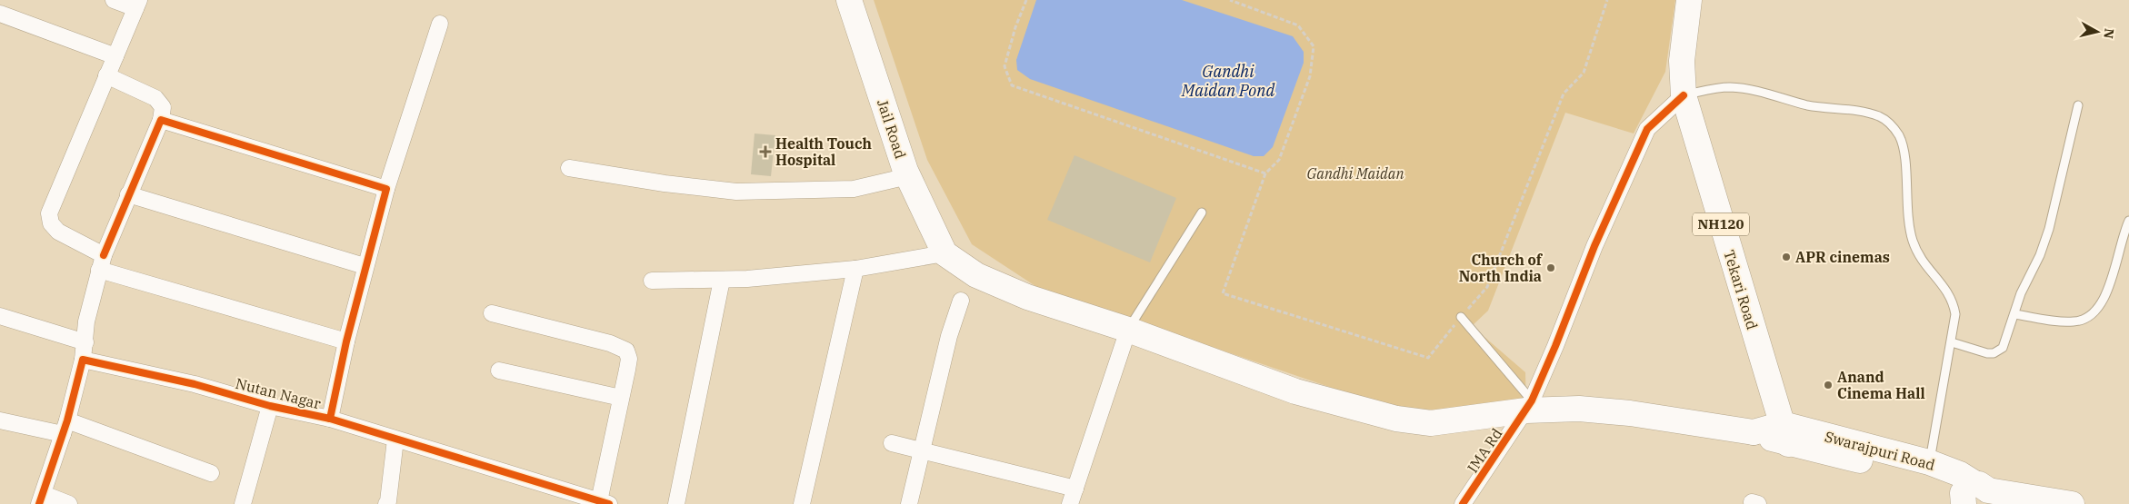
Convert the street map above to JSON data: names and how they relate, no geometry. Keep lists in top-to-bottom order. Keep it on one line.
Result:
{"streets":{"main road":["Jail Road","NH120","Tekari Road","Swarajpuri Road"],"street":["Nutan Nagar","IMA Rd"]},"crossings":[["Tekari Road","IMA Rd"],["Tekari Road","Swarajpuri Road"]],"water":["Gandhi Maidan Pond"],"parks":["Gandhi Maidan"],"places":{"health":["Health Touch Hospital"],"other":["APR cinemas","Church of North India","Anand Cinema Hall"]},"north":"right"}
